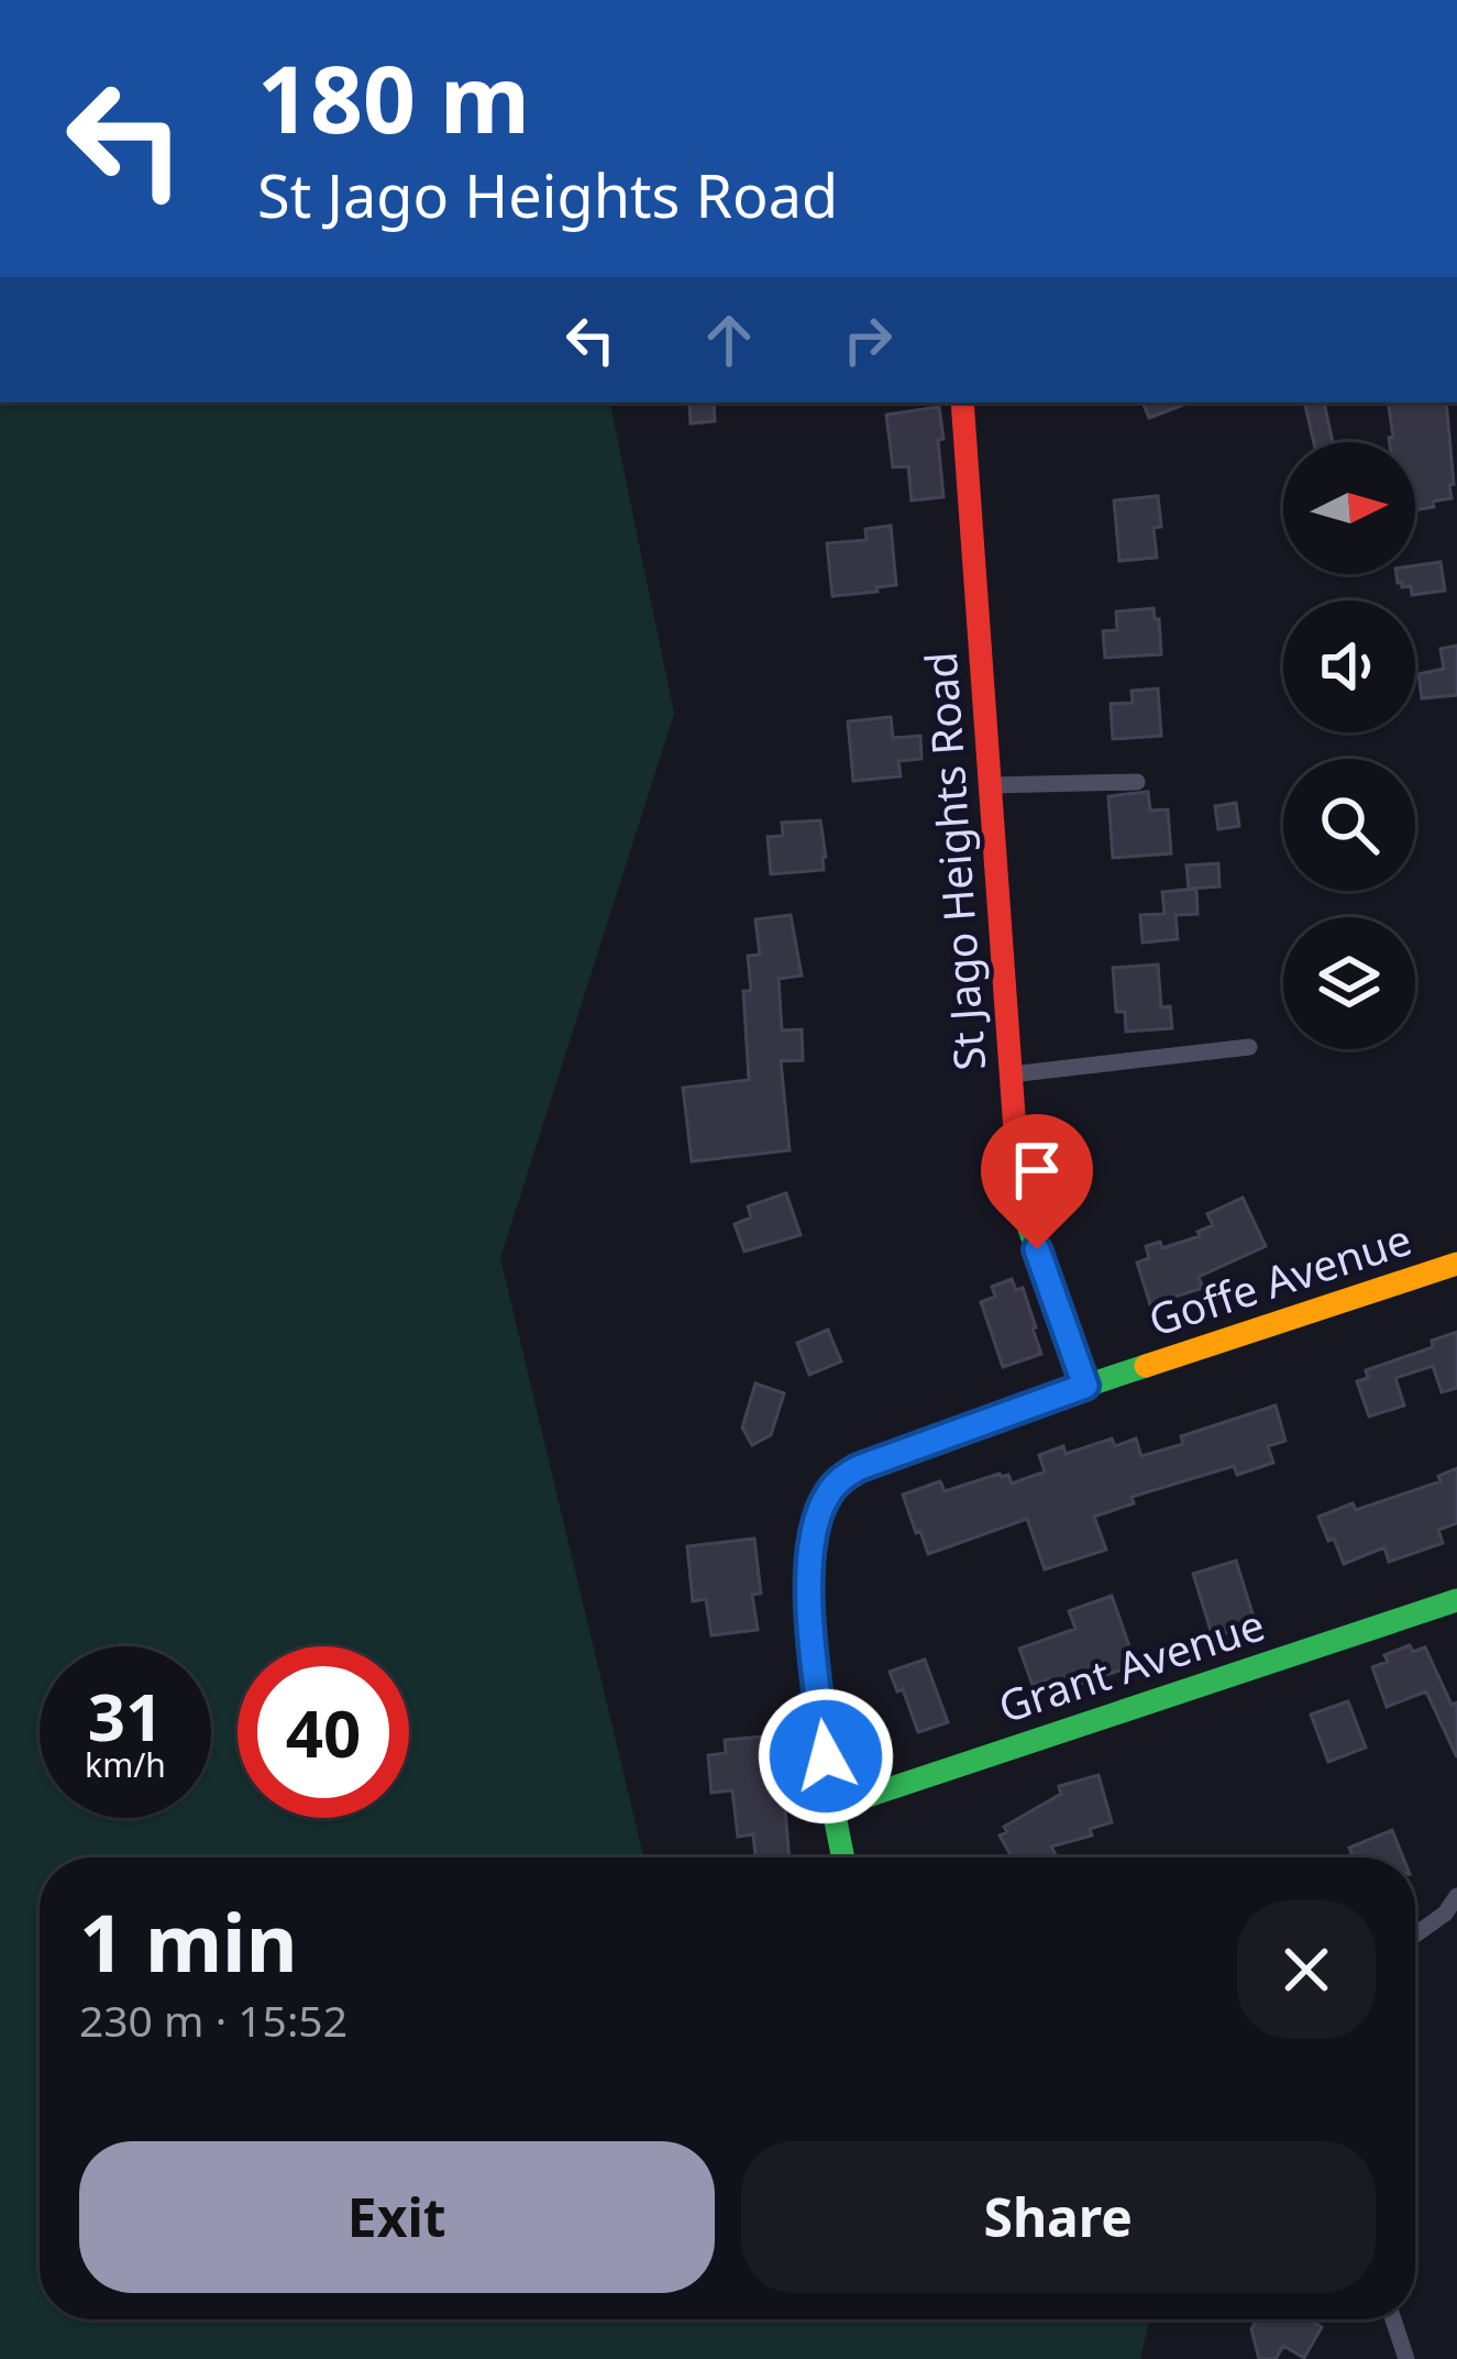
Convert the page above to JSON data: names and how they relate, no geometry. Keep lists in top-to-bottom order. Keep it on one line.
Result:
{"streets":{"street":["St Jago Heights Road","Goffe Avenue","Grant Avenue"]},"crossings":[["St Jago Heights Road","Goffe Avenue"],["Goffe Avenue","Grant Avenue"]],"north":"right","page":{"turn":["180 m","St Jago Heights Road"],"speed":"31 km/h","limit":"40","heading":["1 min","230 m · 15:52"],"buttons":["Exit","Share"]}}
